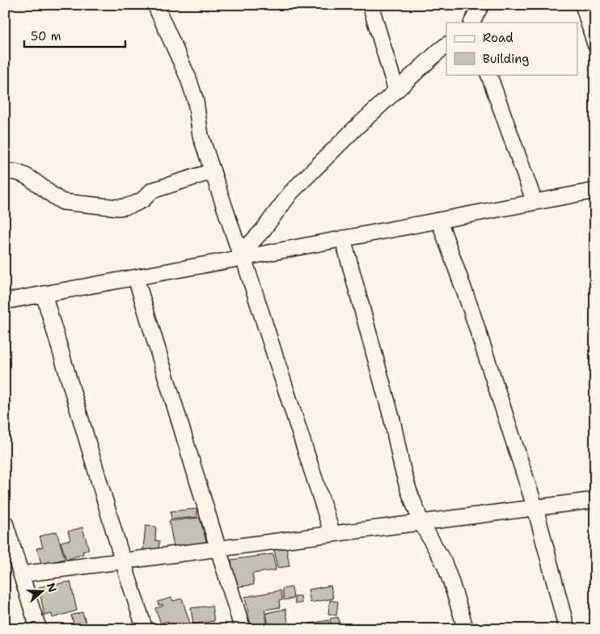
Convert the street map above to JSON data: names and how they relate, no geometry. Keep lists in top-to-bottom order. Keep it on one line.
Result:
{"legend":["Road","Building"],"scale_bar":"50 m","north":"right"}
